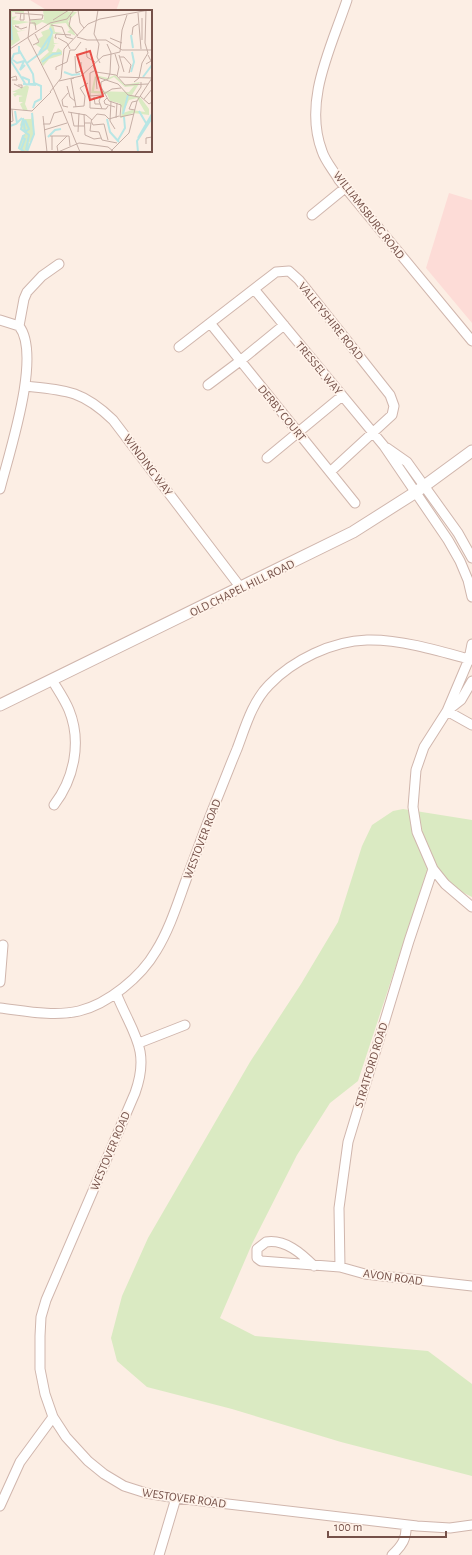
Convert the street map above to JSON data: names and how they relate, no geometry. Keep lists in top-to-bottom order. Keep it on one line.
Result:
{"streets":{"street":["WILLIAMSBURG ROAD","VALLEYSHIRE ROAD","TRESSEL WAY","DERBY COURT","WINDING WAY","OLD CHAPEL HILL ROAD","WESTOVER ROAD","STRATFORD ROAD","AVON ROAD"]},"crossings":[["VALLEYSHIRE ROAD","TRESSEL WAY"],["VALLEYSHIRE ROAD","DERBY COURT"],["TRESSEL WAY","OLD CHAPEL HILL ROAD"],["WINDING WAY","OLD CHAPEL HILL ROAD"],["STRATFORD ROAD","AVON ROAD"]],"scale_bar":"100 m"}
